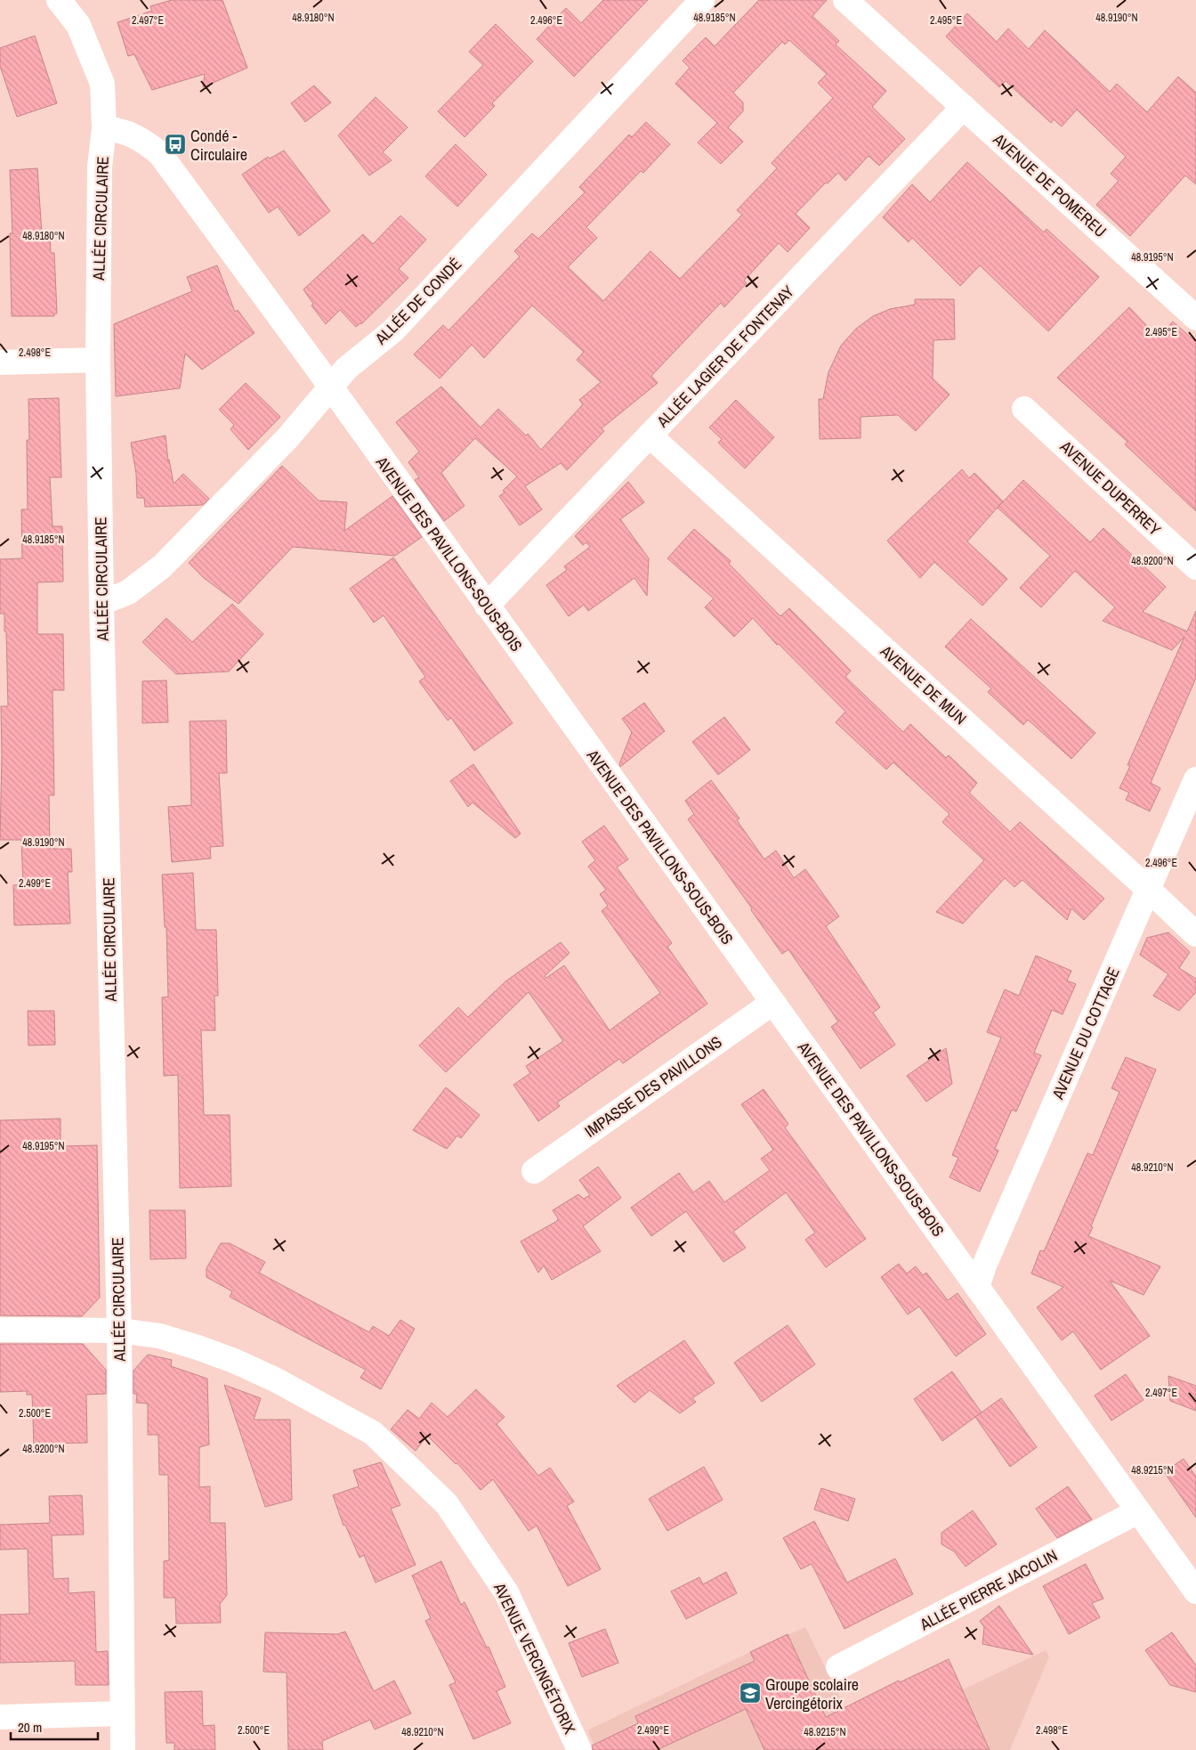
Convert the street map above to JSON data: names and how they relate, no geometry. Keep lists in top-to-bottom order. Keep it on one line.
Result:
{"streets":{"street":["AVENUE DE POMEREU","ALLÉE CIRCULAIRE","ALLÉE DE CONDÉ","ALLÉE LAGIER DE FONTENAY","AVENUE DUPERREY","AVENUE DES PAVILLONS-SOUS-BOIS","AVENUE DE MUN","AVENUE DU COTTAGE","IMPASSE DES PAVILLONS","ALLÉE PIERRE JACOLIN","AVENUE VERCINGÉTORIX"]},"crossings":[["AVENUE DE POMEREU","ALLÉE LAGIER DE FONTENAY"],["ALLÉE CIRCULAIRE","ALLÉE DE CONDÉ"],["ALLÉE CIRCULAIRE","AVENUE DES PAVILLONS-SOUS-BOIS"],["ALLÉE CIRCULAIRE","AVENUE VERCINGÉTORIX"],["ALLÉE DE CONDÉ","AVENUE DES PAVILLONS-SOUS-BOIS"],["ALLÉE LAGIER DE FONTENAY","AVENUE DES PAVILLONS-SOUS-BOIS"],["ALLÉE LAGIER DE FONTENAY","AVENUE DE MUN"],["AVENUE DES PAVILLONS-SOUS-BOIS","AVENUE DU COTTAGE"],["AVENUE DES PAVILLONS-SOUS-BOIS","IMPASSE DES PAVILLONS"],["AVENUE DES PAVILLONS-SOUS-BOIS","ALLÉE PIERRE JACOLIN"],["AVENUE DE MUN","AVENUE DU COTTAGE"]],"places":{"bus stop":["Condé - Circulaire"],"school or university":["Groupe scolaire Vercingétorix"]},"scale_bar":"20 m","coordinates":["48.9180°N","48.9185°N","48.9190°N","2.497°E","2.496°E","2.495°E","48.9195°N","2.498°E","48.9200°N","2.499°E","48.9210°N","2.500°E","48.9215°N"]}
